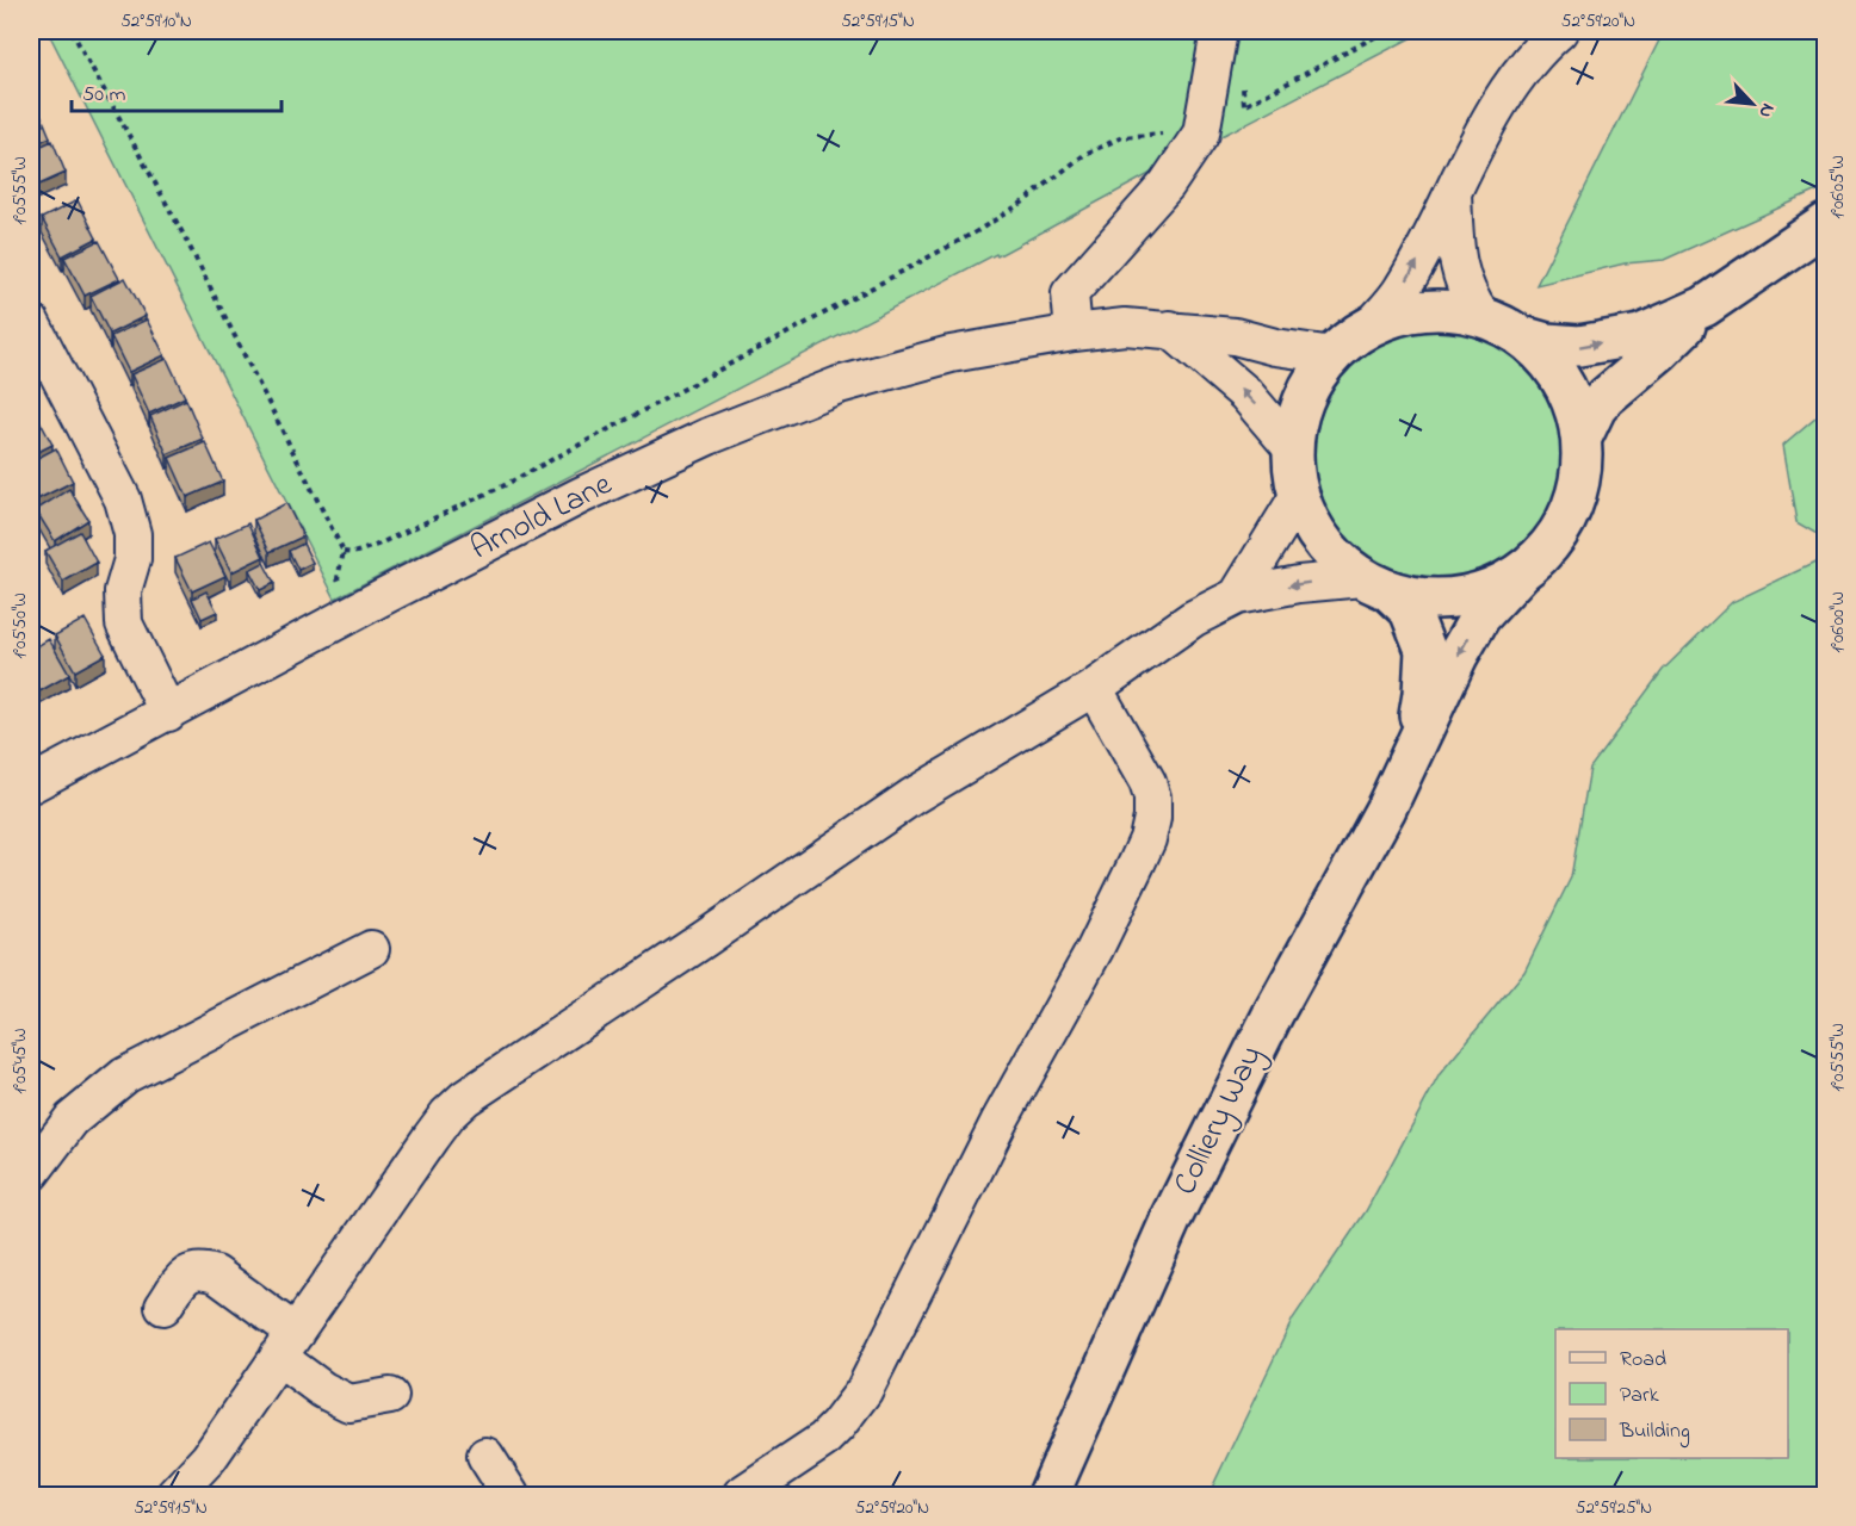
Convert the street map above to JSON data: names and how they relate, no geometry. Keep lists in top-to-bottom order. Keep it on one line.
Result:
{"streets":{"main road":["Colliery Way"],"street":["Arnold Lane"]},"crossings":[["Arnold Lane","Colliery Way"]],"legend":["Road","Park","Building"],"scale_bar":"50 m","north":"bottom right","coordinates":["52°59'10\"N","52°59'15\"N","52°59'20\"N","1°06'05\"W","1°05'55\"W","1°06'00\"W","1°05'50\"W","1°05'45\"W","52°59'25\"N"]}
